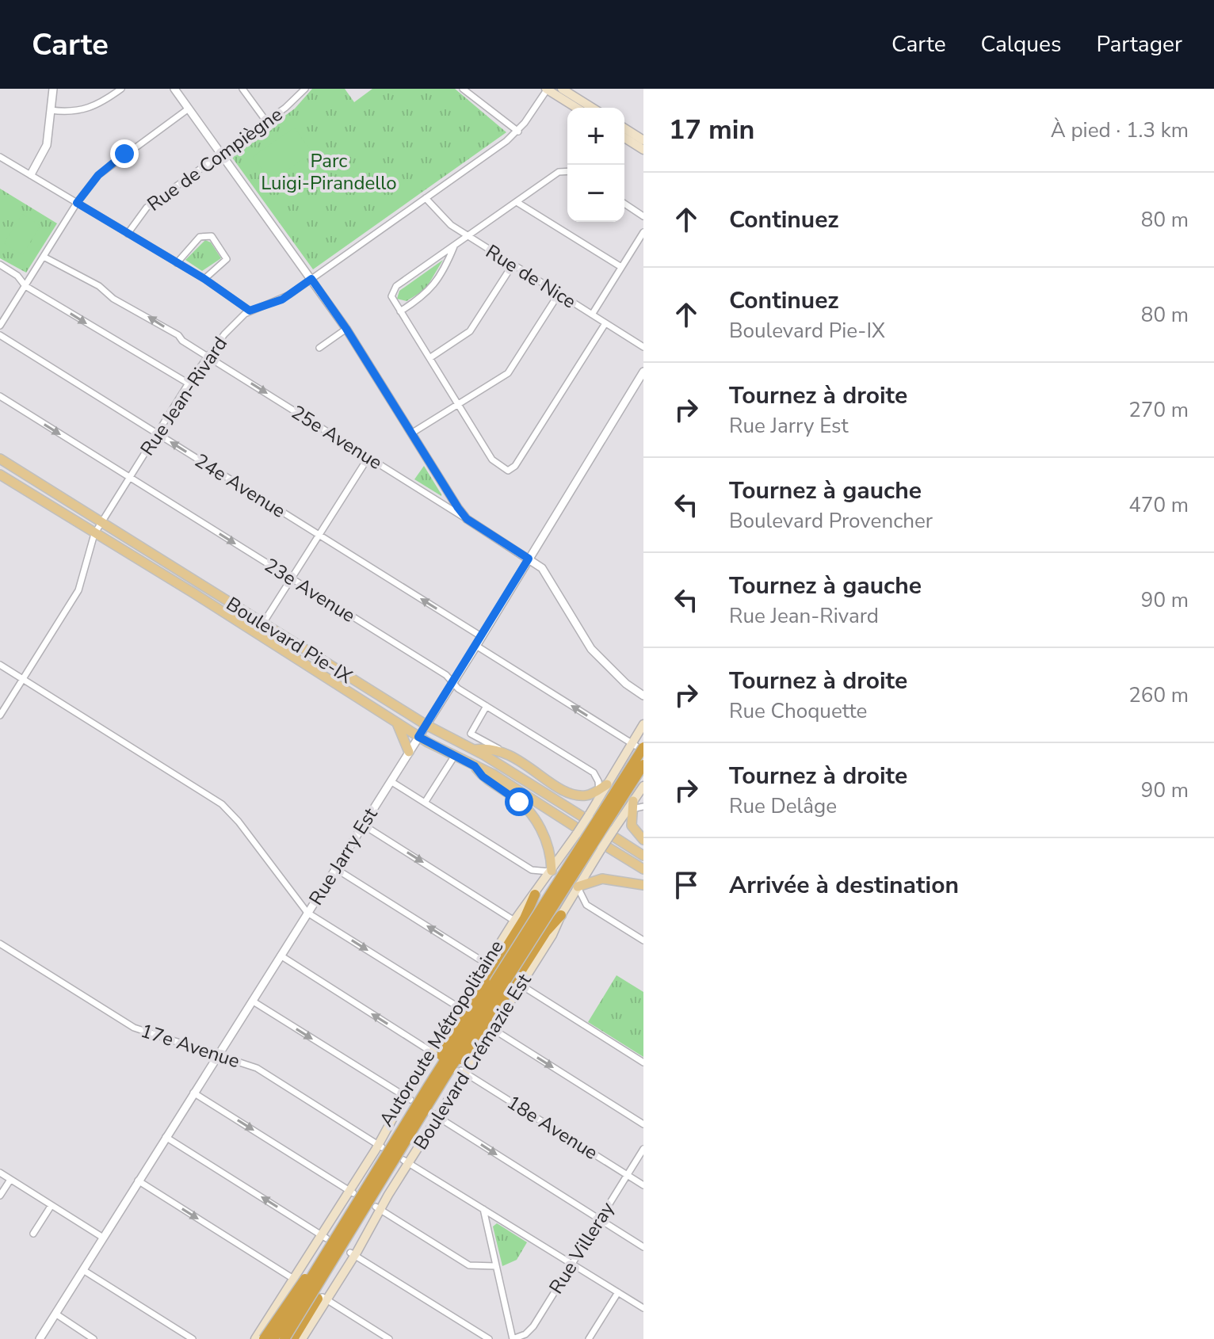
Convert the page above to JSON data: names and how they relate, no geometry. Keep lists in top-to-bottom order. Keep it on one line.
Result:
{"streets":{"highway":["Autoroute Métropolitaine"],"main road":["Boulevard Pie-IX","Boulevard Crémazie Est"],"street":["Rue de Compiègne","Rue de Nice","Rue Jean-Rivard","25e Avenue","24e Avenue","23e Avenue","Rue Jarry Est","17e Avenue","18e Avenue","Rue Villeray"]},"crossings":[["Rue de Nice","Rue Jean-Rivard"],["Rue Jean-Rivard","25e Avenue"],["Rue Jean-Rivard","24e Avenue"],["Rue Jean-Rivard","23e Avenue"],["Rue Jean-Rivard","Boulevard Pie-IX"],["24e Avenue","Rue Jarry Est"],["23e Avenue","Rue Jarry Est"],["23e Avenue","Boulevard Crémazie Est"],["Boulevard Pie-IX","Rue Jarry Est"],["Boulevard Pie-IX","Boulevard Crémazie Est"],["Rue Jarry Est","17e Avenue"],["Autoroute Métropolitaine","Boulevard Crémazie Est"],["17e Avenue","Boulevard Crémazie Est"],["Boulevard Crémazie Est","18e Avenue"],["18e Avenue","Rue Villeray"]],"one_way":["24e Avenue","23e Avenue"],"parks":["Parc Luigi-Pirandello"],"page":{"header":"Carte","nav":["Carte","Calques","Partager"],"heading":["17 min","À pied · 1.3 km"],"map_buttons":["+","−"],"list":[["Continuez","80 m"],["Continuez","Boulevard Pie-IX","80 m"],["Tournez à droite","Rue Jarry Est","270 m"],["Tournez à gauche","Boulevard Provencher","470 m"],["Tournez à gauche","Rue Jean-Rivard","90 m"],["Tournez à droite","Rue Choquette","260 m"],["Tournez à droite","Rue Delâge","90 m"],"Arrivée à destination"]}}
